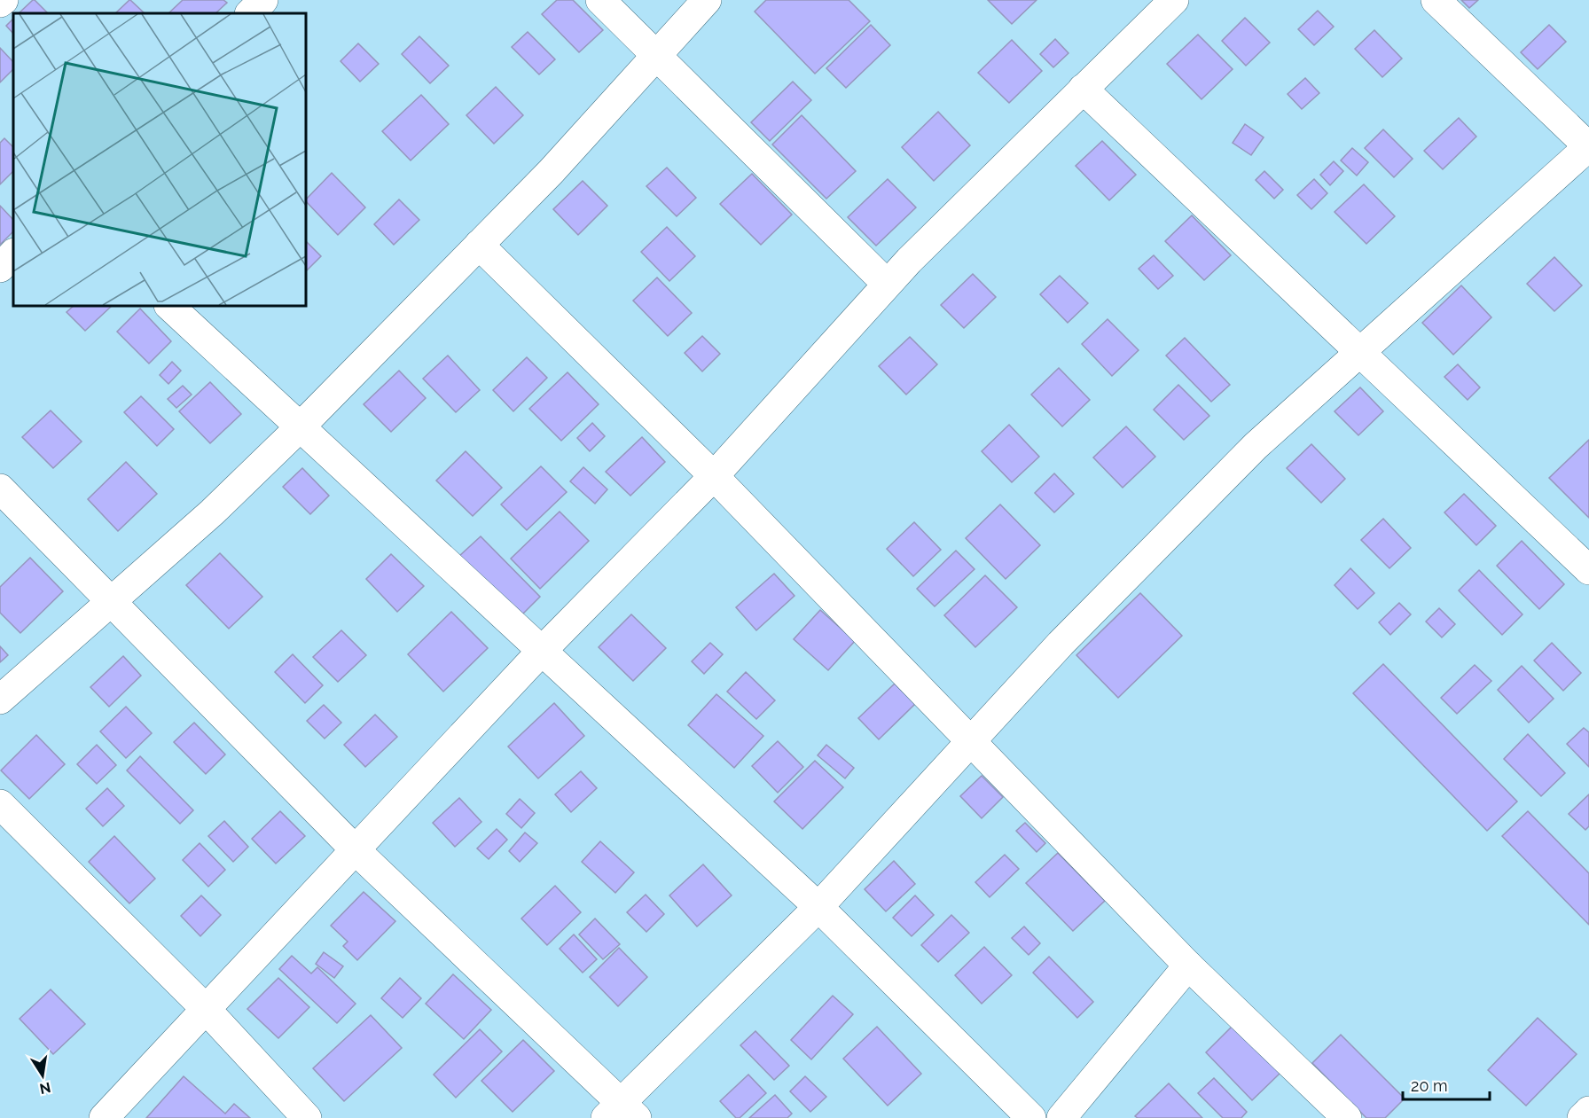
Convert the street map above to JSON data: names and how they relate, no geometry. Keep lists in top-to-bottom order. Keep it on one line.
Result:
{"scale_bar":"20 m","north":"bottom"}
